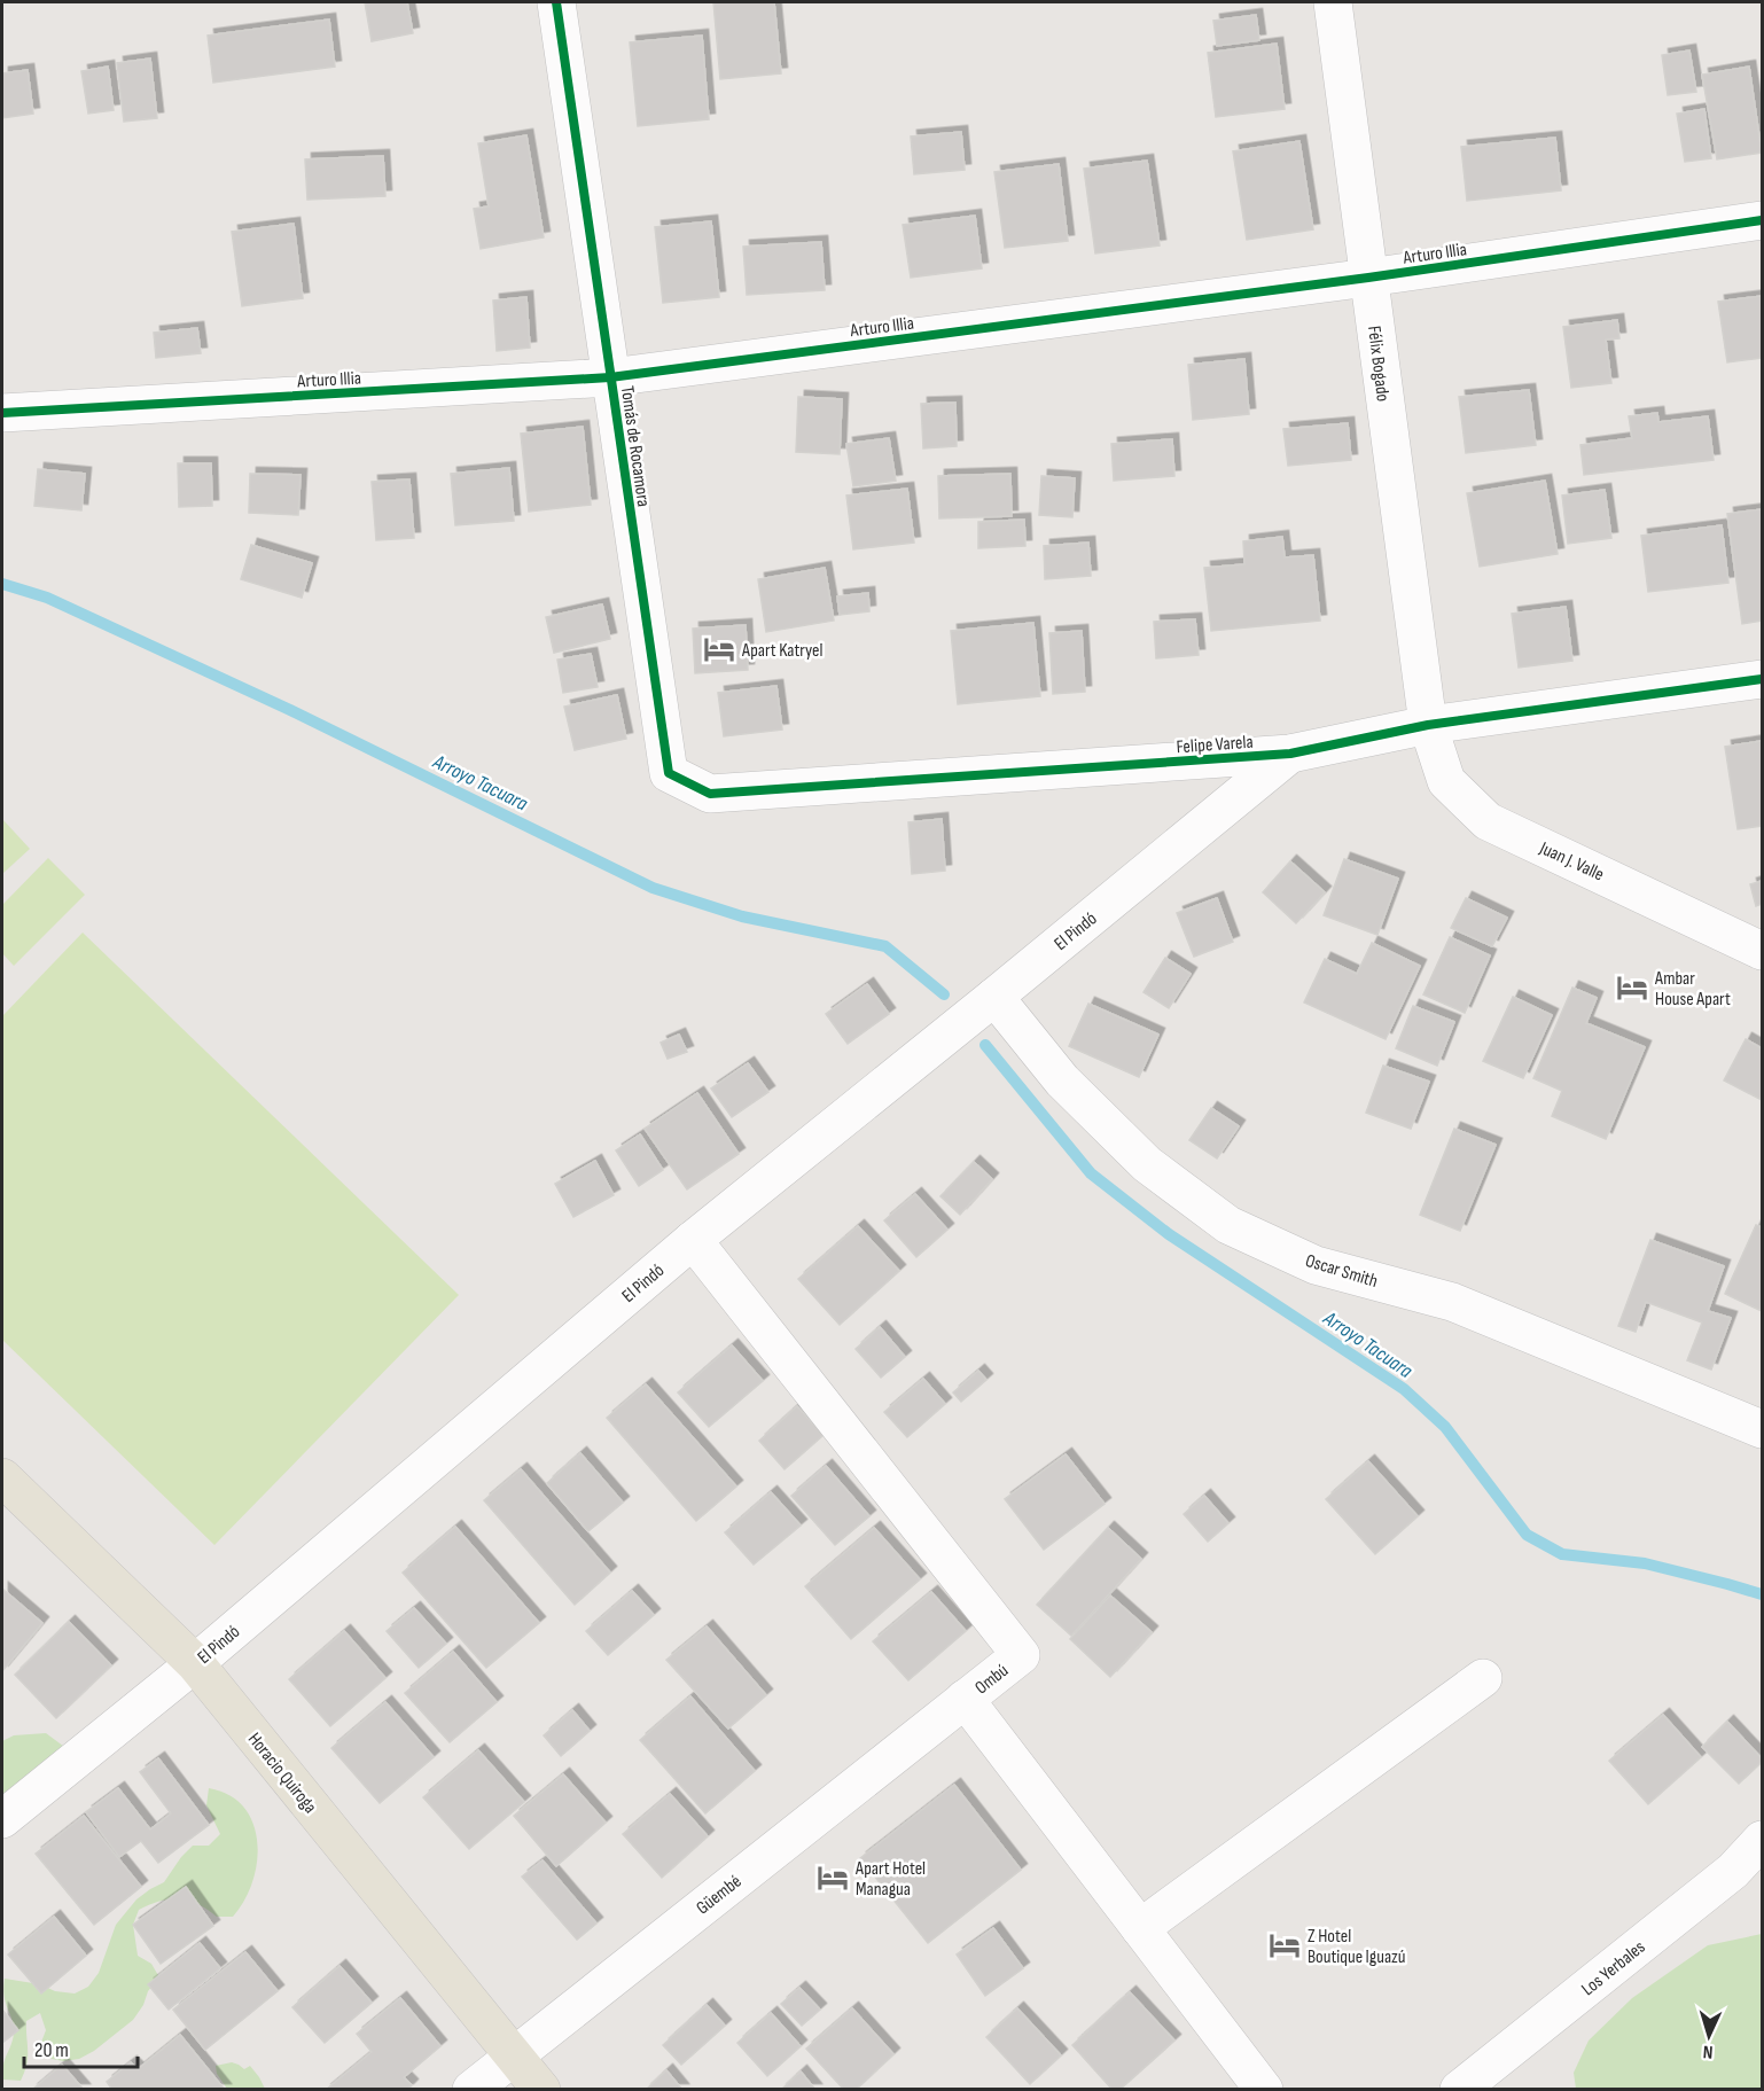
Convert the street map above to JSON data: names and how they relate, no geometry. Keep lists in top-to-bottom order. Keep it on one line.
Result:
{"streets":{"main road":["Horacio Quiroga"],"street":["Arturo Illia","Félix Bogado","Tomás de Rocamora","Felipe Varela","Juan J. Valle","El Pindó","Oscar Smith","Ombú","Güembé","Los Yerbales"]},"crossings":[["Arturo Illia","Félix Bogado"],["Arturo Illia","Tomás de Rocamora"],["Félix Bogado","Felipe Varela"],["Félix Bogado","Juan J. Valle"],["Tomás de Rocamora","Felipe Varela"],["Felipe Varela","Juan J. Valle"],["Felipe Varela","El Pindó"],["El Pindó","Oscar Smith"],["El Pindó","Ombú"],["El Pindó","Horacio Quiroga"],["Ombú","Güembé"],["Horacio Quiroga","Güembé"]],"water":["Arroyo Tacuara"],"places":{"hotel":["Apart Katryel","Ambar House Apart","Apart Hotel Managua","Z Hotel Boutique Iguazú"]},"scale_bar":"20 m","north":"bottom"}
